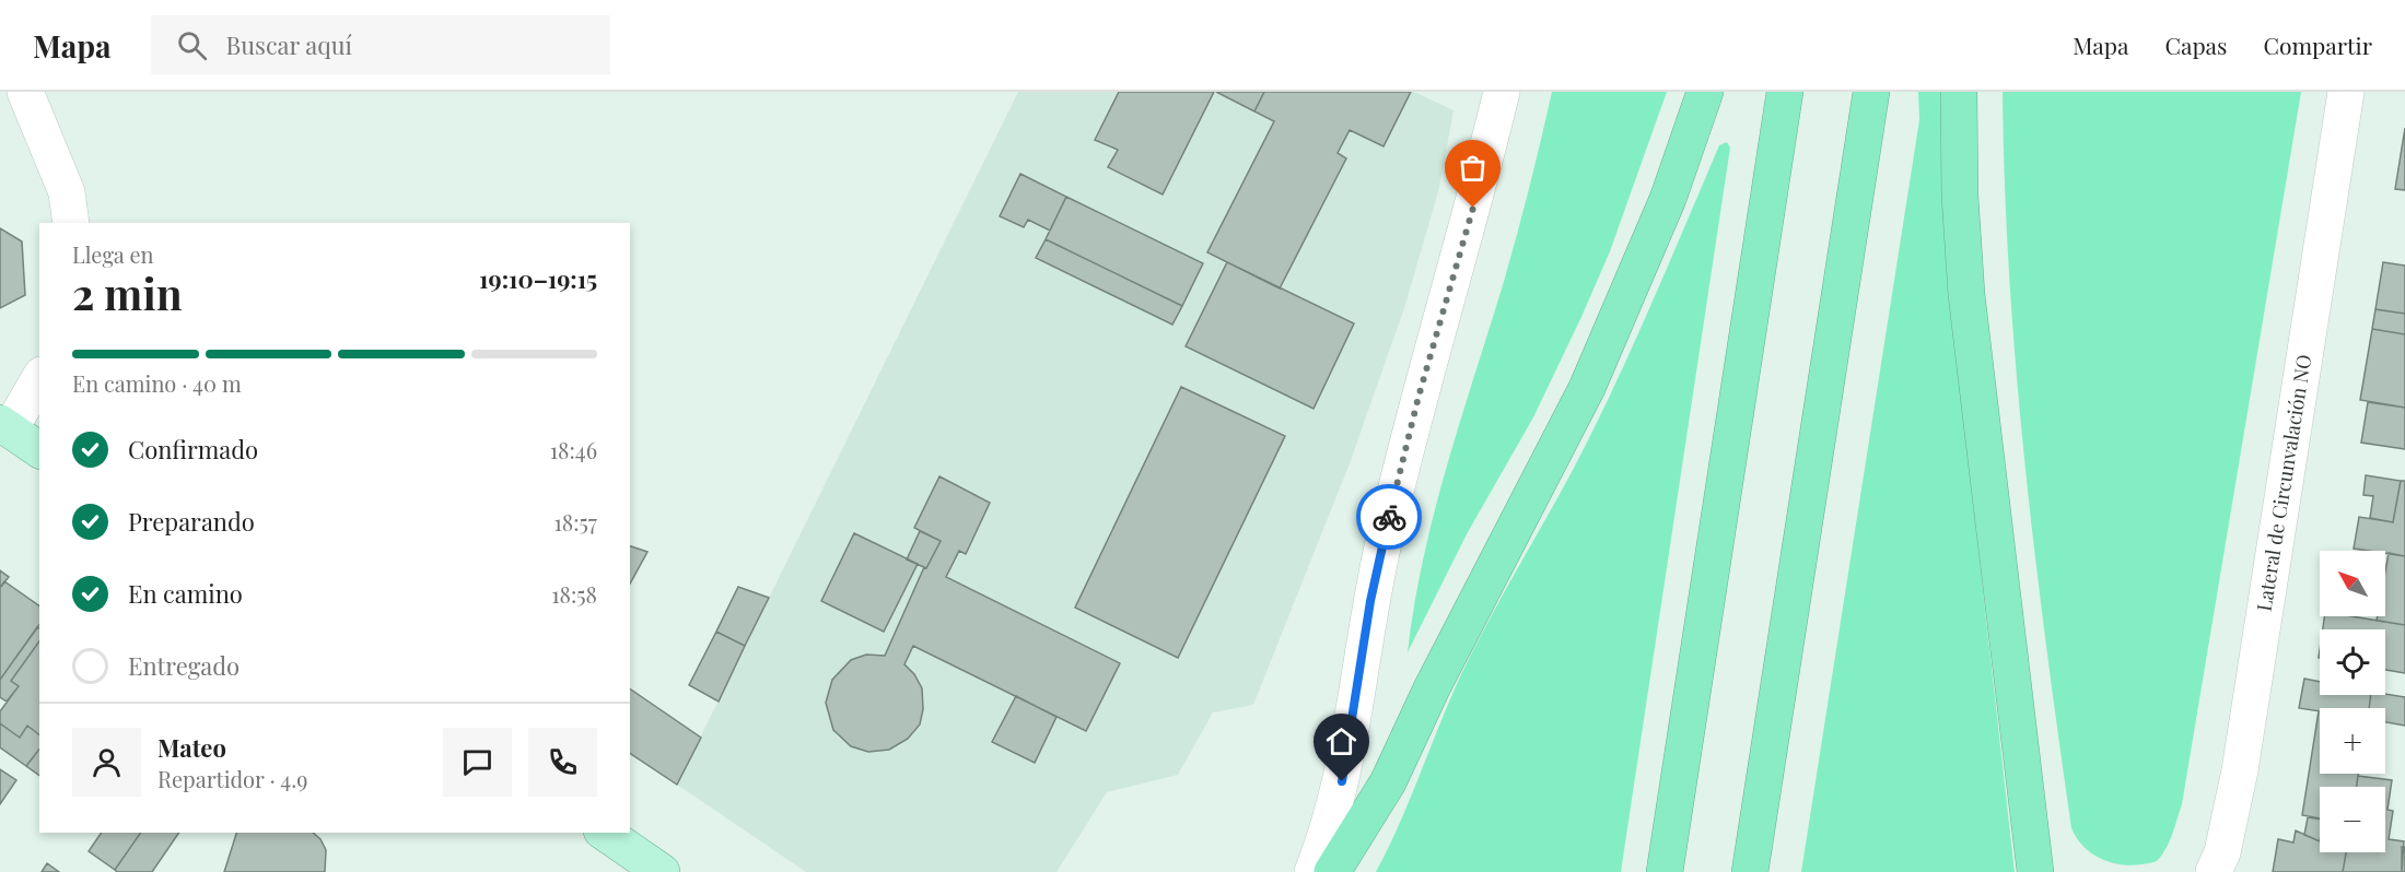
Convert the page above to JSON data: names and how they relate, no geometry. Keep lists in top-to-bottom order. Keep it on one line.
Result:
{"streets":{"street":["Lateral de Circunvalación NO"]},"north":"top left","page":{"header":"Mapa","search":"Buscar aquí","nav":["Mapa","Capas","Compartir"],"heading":["2 min","Llega en","19:10–19:15"],"panel":["Mateo","Repartidor · 4.9"],"bar":"En camino · 40 m","list":[["Confirmado","18:46"],["Preparando","18:57"],["En camino","18:58"],"Entregado"],"map_buttons":["+","−"]}}
